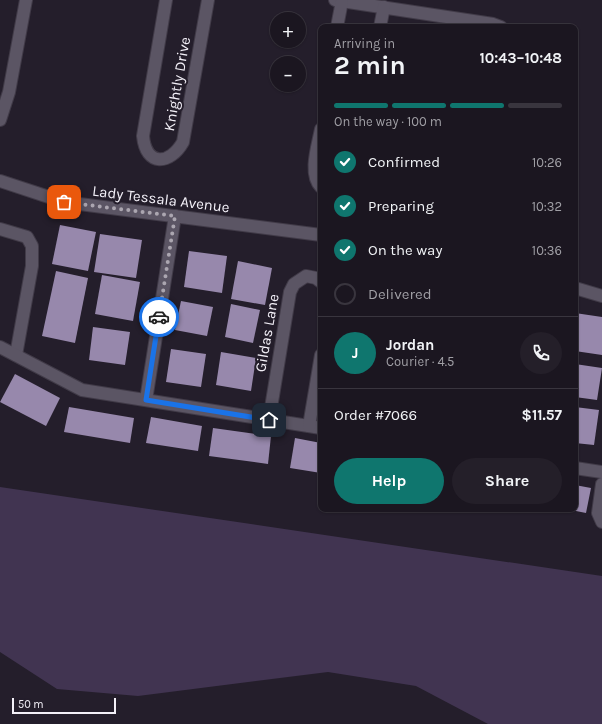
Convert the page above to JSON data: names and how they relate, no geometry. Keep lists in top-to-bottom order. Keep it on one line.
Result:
{"streets":{"street":["Knightly Drive","Lady Tessala Avenue","Gildas Lane"]},"scale_bar":"50 m","page":{"map_buttons":["+","−"],"heading":["2 min","Arriving in","10:43–10:48"],"panel":["Jordan","Courier · 4.5","Order #7066","$11.57"],"bar":"On the way · 100 m","list":[["Confirmed","10:26"],["Preparing","10:32"],["On the way","10:36"],"Delivered"],"round":"J","buttons":["Help","Share"],"scale":"50 m"}}
